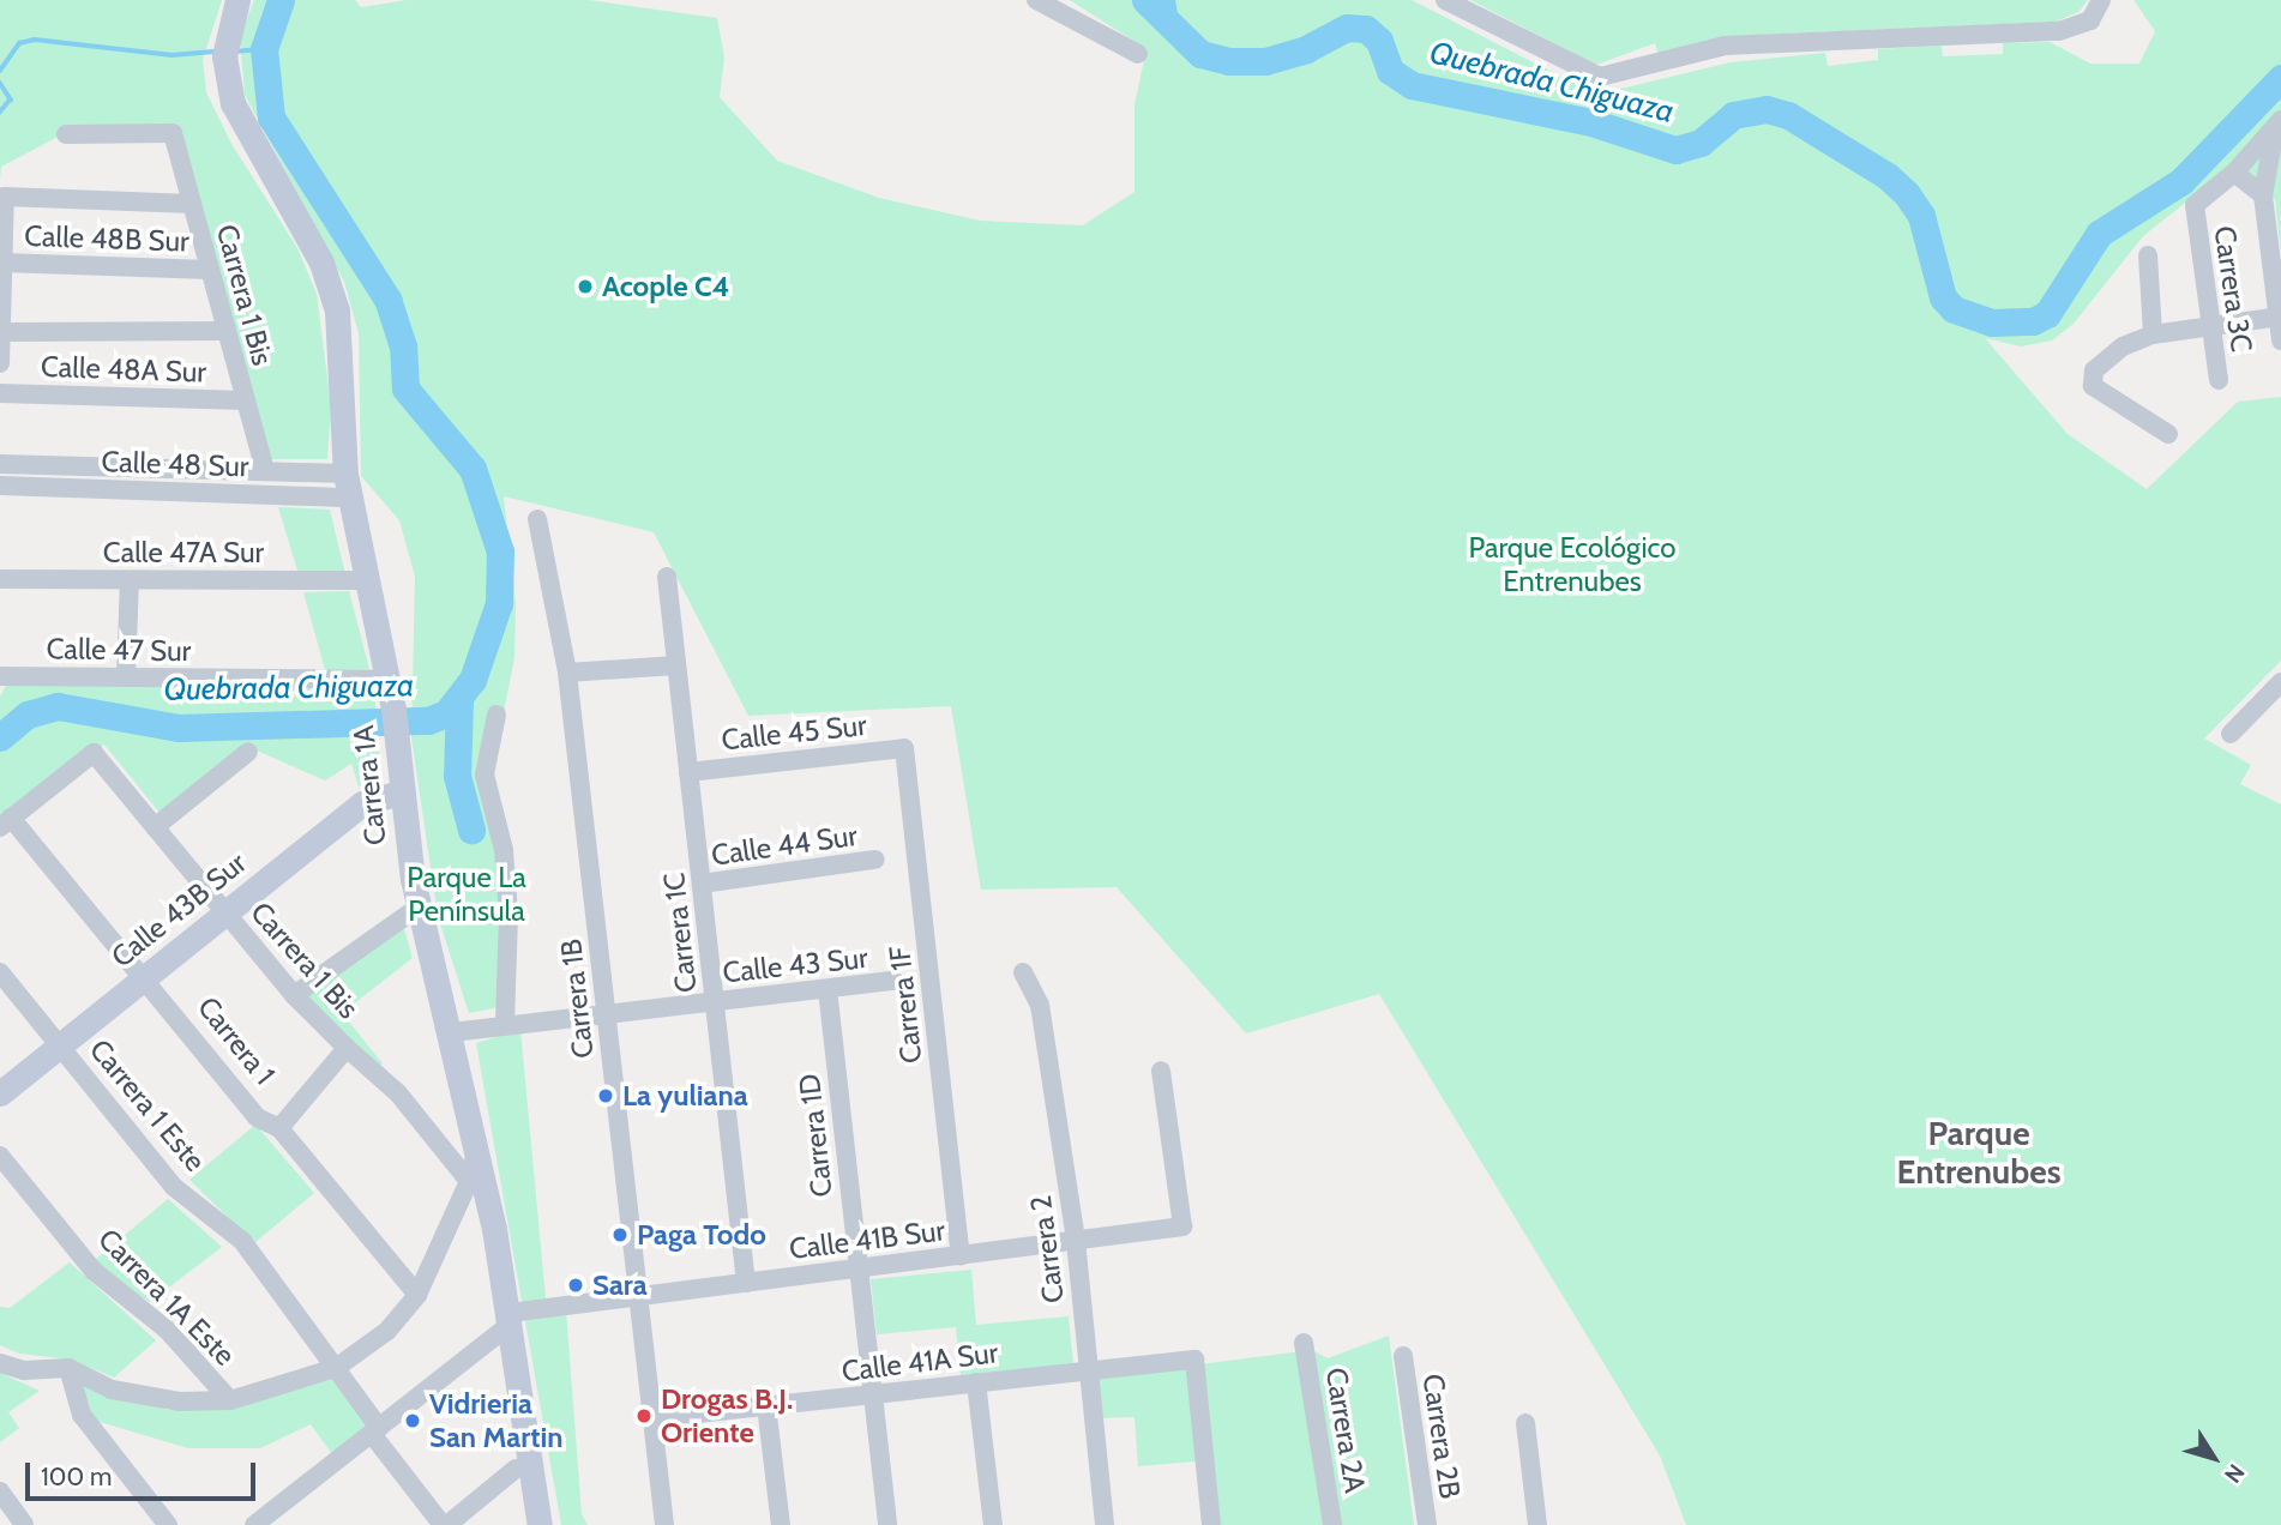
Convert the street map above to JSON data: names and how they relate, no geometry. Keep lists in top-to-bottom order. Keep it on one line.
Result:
{"streets":{"main road":["Carrera 1A","Calle 43B Sur"],"street":["Calle 48B Sur","Carrera 3C","Carrera 1 Bis","Calle 48A Sur","Calle 48 Sur","Calle 47A Sur","Calle 47 Sur","Calle 45 Sur","Calle 44 Sur","Carrera 1C","Calle 43 Sur","Carrera 1B","Carrera 1F","Carrera 1","Carrera 1 Este","Carrera 1D","Calle 41B Sur","Carrera 2","Carrera 1A Este","Calle 41A Sur","Carrera 2A","Carrera 2B"]},"crossings":[["Calle 48B Sur","Carrera 1 Bis"],["Carrera 1 Bis","Calle 48A Sur"],["Carrera 1 Bis","Calle 48 Sur"],["Carrera 1 Bis","Calle 43B Sur"],["Carrera 1 Bis","Carrera 1"],["Calle 48 Sur","Carrera 1A"],["Calle 47A Sur","Carrera 1A"],["Calle 47 Sur","Carrera 1A"],["Calle 45 Sur","Carrera 1C"],["Calle 45 Sur","Carrera 1F"],["Carrera 1A","Calle 43B Sur"],["Carrera 1A","Calle 43 Sur"],["Carrera 1A","Calle 41B Sur"],["Calle 44 Sur","Carrera 1C"],["Calle 43B Sur","Carrera 1"],["Calle 43B Sur","Carrera 1 Este"],["Carrera 1C","Calle 43 Sur"],["Carrera 1C","Calle 41B Sur"],["Calle 43 Sur","Carrera 1B"],["Calle 43 Sur","Carrera 1D"],["Carrera 1B","Calle 41B Sur"],["Carrera 1B","Calle 41A Sur"],["Carrera 1F","Calle 41B Sur"],["Carrera 1D","Calle 41B Sur"],["Carrera 1D","Calle 41A Sur"],["Calle 41B Sur","Carrera 2"],["Carrera 2","Calle 41A Sur"]],"districts":["Parque Entrenubes"],"water":["Quebrada Chiguaza"],"parks":["Parque Ecológico Entrenubes","Parque La Península"],"places":["Acople C4","La yuliana","Paga Todo","Sara","Drogas B.J. Oriente","Vidrieria San Martin"],"scale_bar":"100 m","north":"bottom right"}
